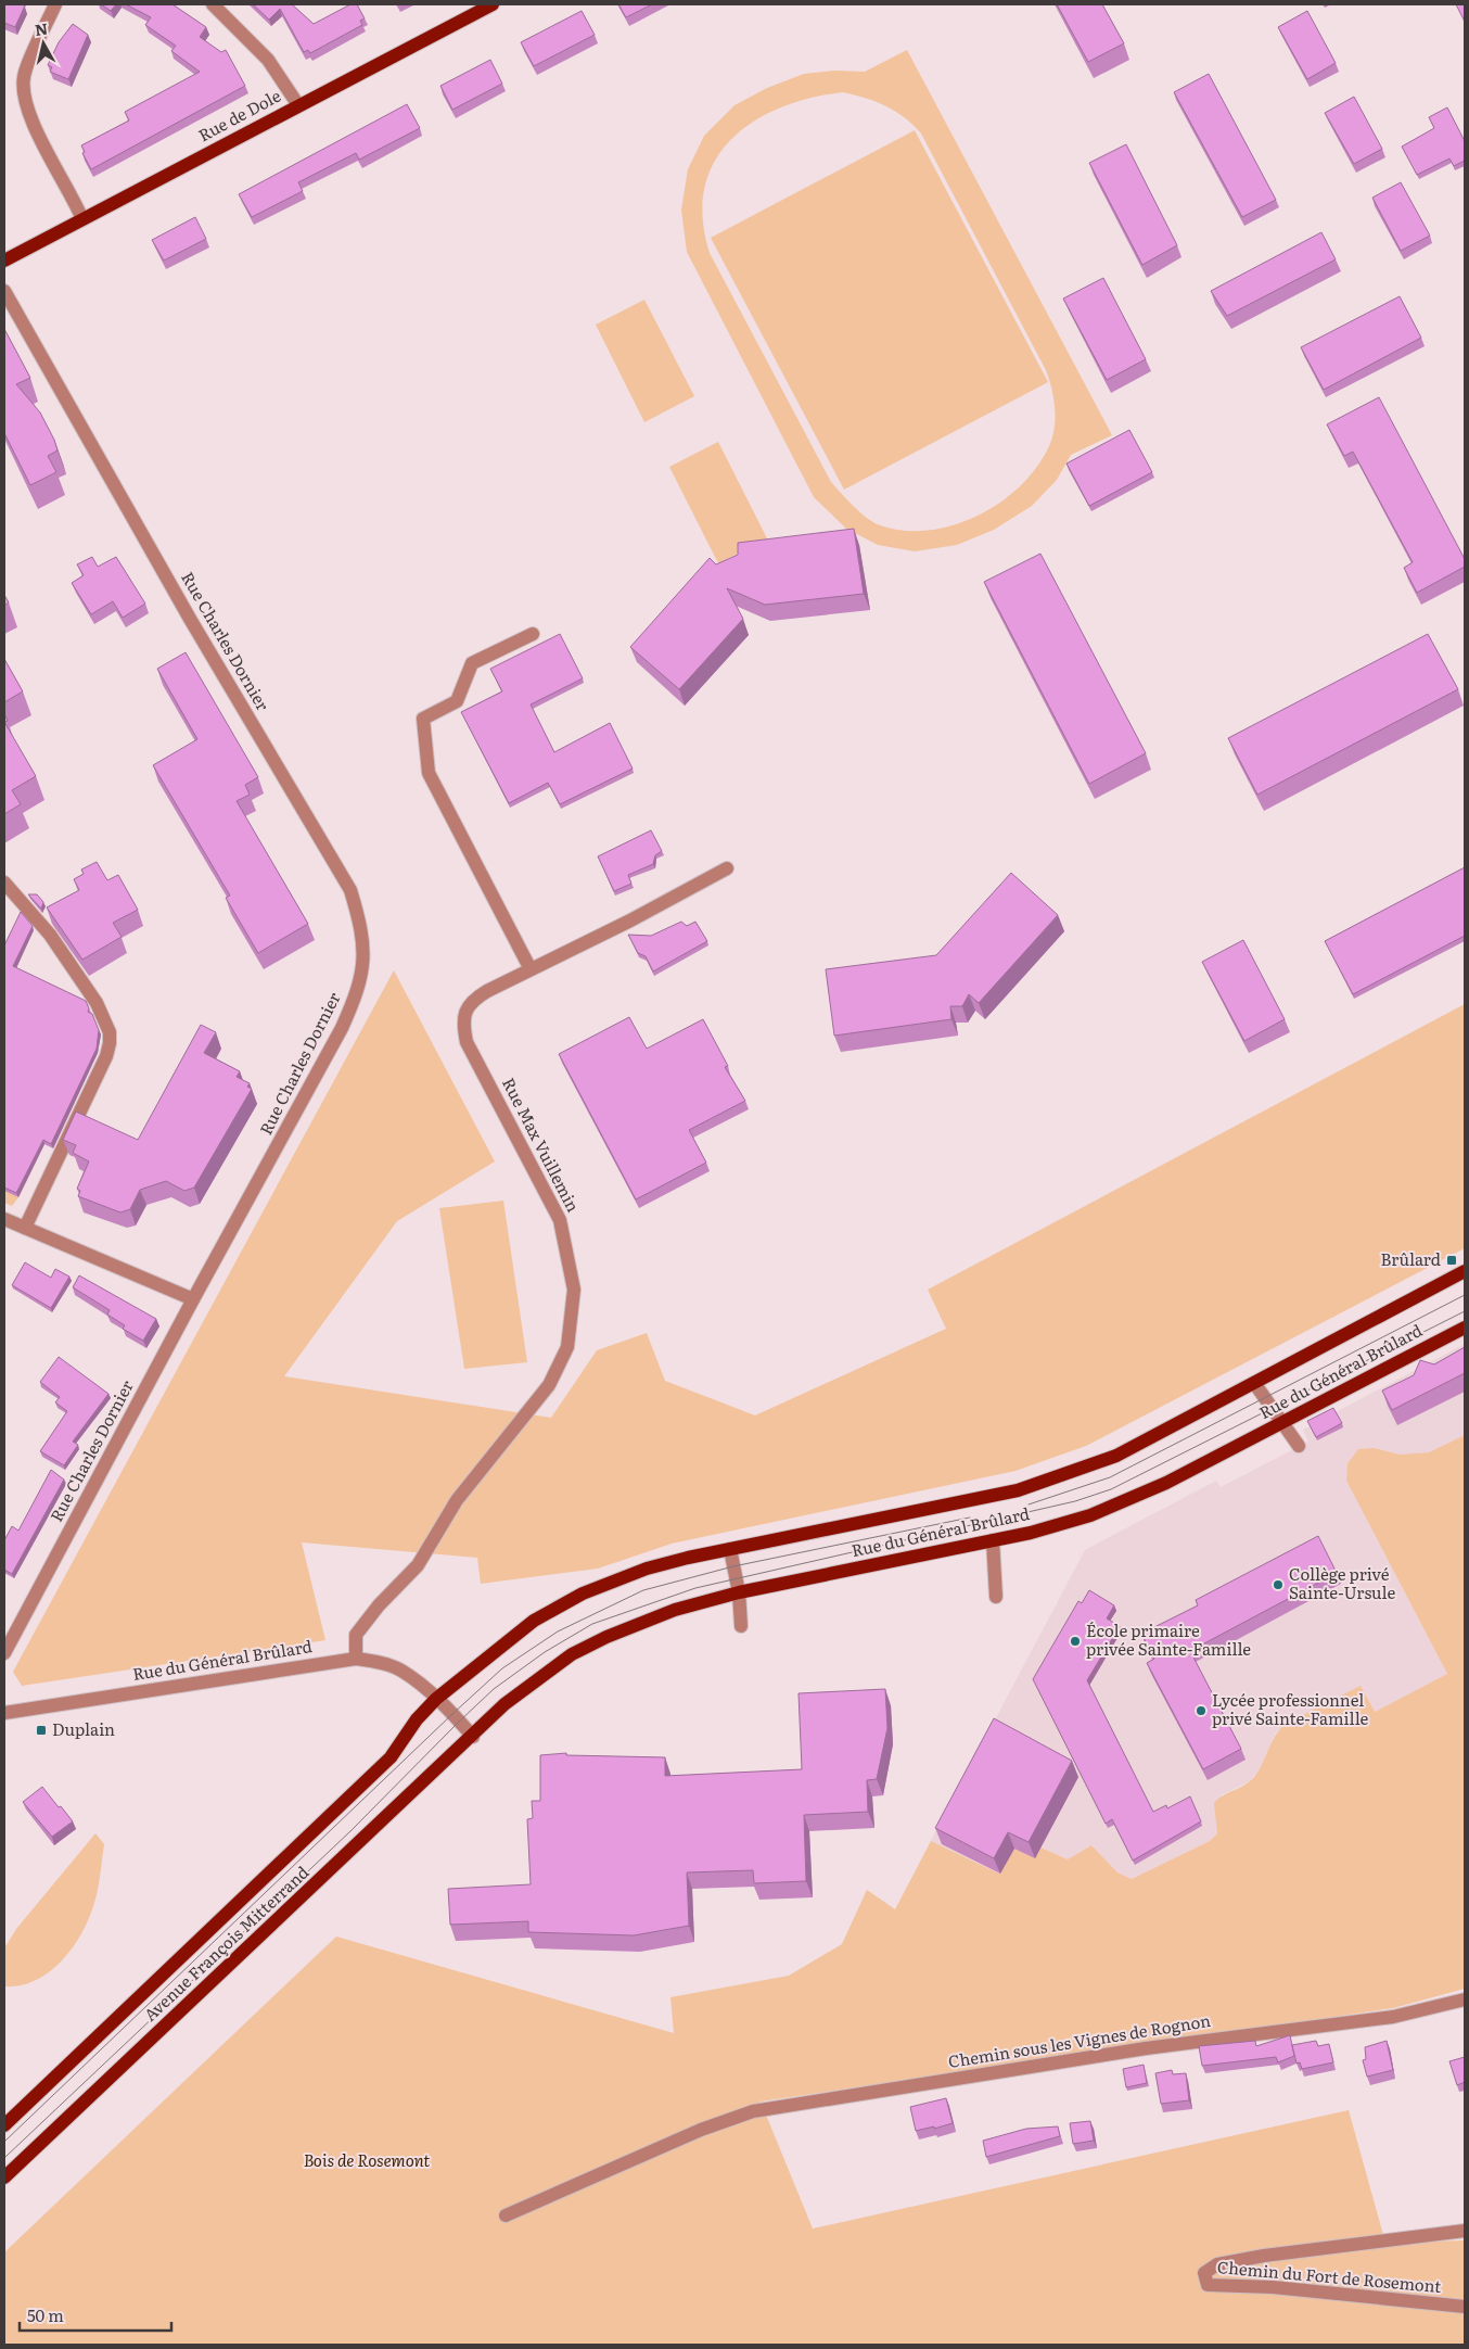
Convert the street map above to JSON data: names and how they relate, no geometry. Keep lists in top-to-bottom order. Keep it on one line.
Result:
{"streets":{"main road":["Rue de Dole","Rue du Général Brûlard","Avenue François Mitterrand"],"street":["Rue Charles Dornier","Rue Max Vuillemin","Chemin sous les Vignes de Rognon","Chemin du Fort de Rosemont"]},"crossings":[["Rue Max Vuillemin","Rue du Général Brûlard"],["Rue du Général Brûlard","Avenue François Mitterrand"]],"parks":["Bois de Rosemont"],"places":{"transit":["Brûlard","Duplain"],"other":["Collège privé Sainte-Ursule","École primaire privée Sainte-Famille","Lycée professionnel privé Sainte-Famille"]},"scale_bar":"50 m","north":"top"}
